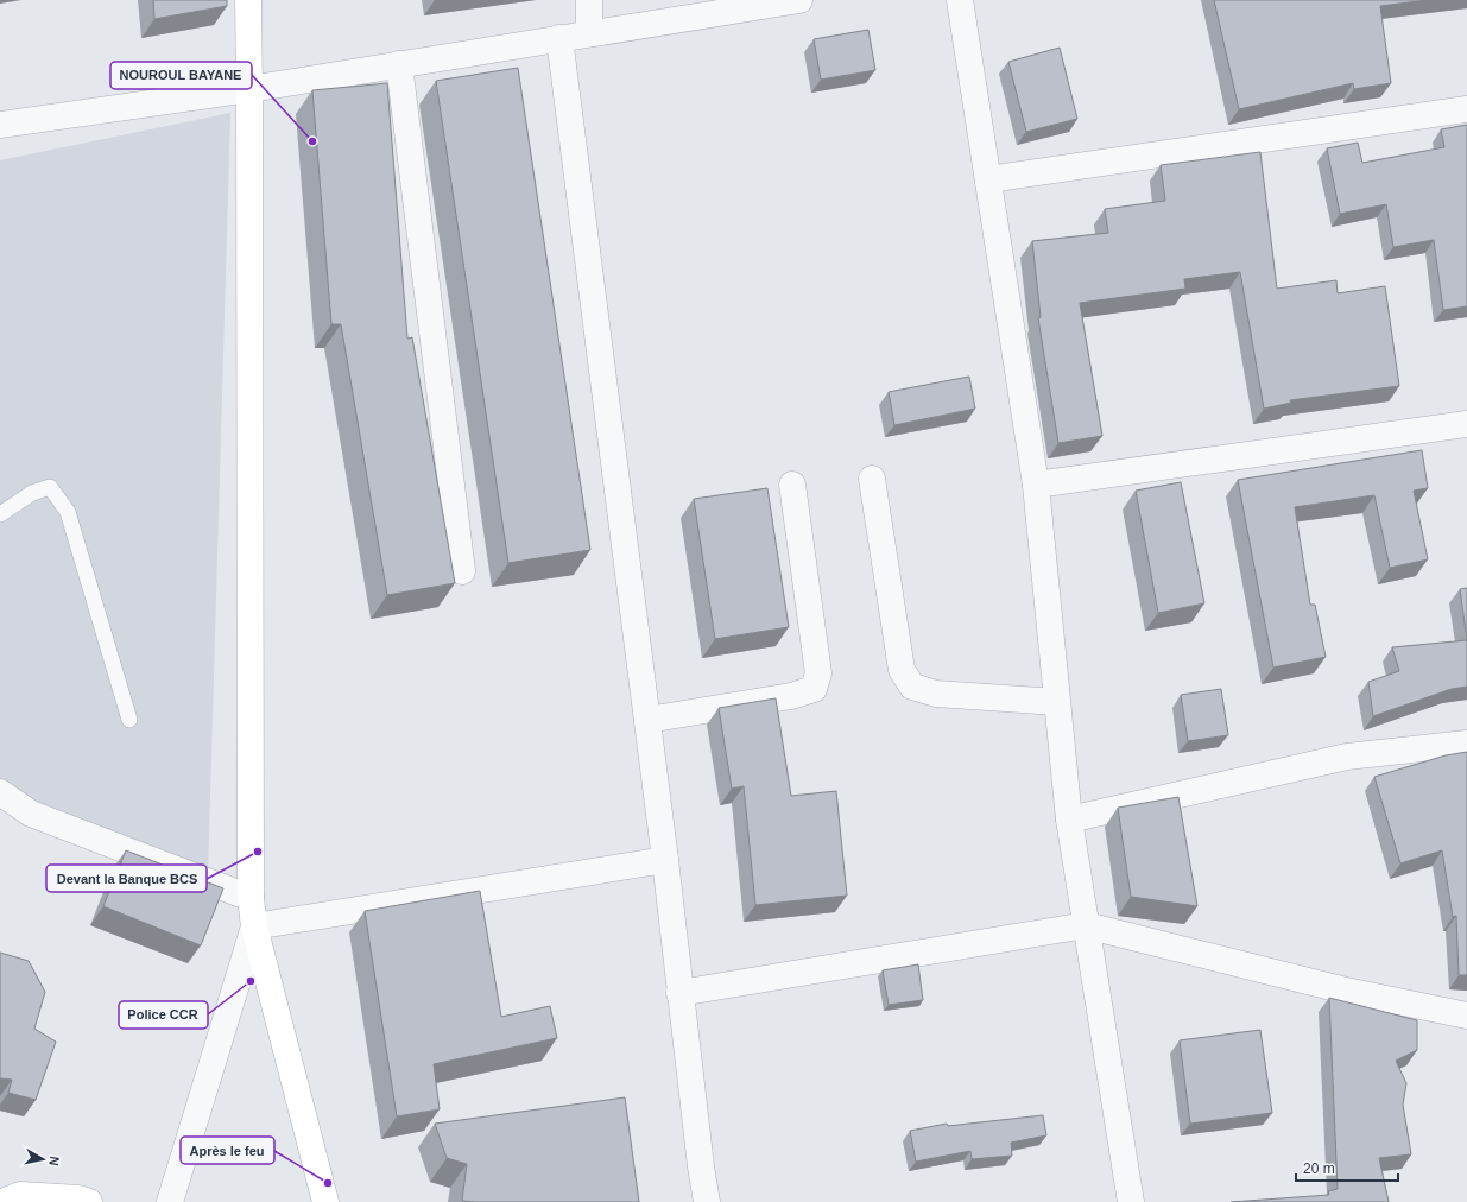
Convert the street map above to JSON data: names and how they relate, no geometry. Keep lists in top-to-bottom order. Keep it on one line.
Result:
{"places":["NOUROUL BAYANE","Devant la Banque BCS","Police CCR","Après le feu"],"scale_bar":"20 m","north":"right"}
